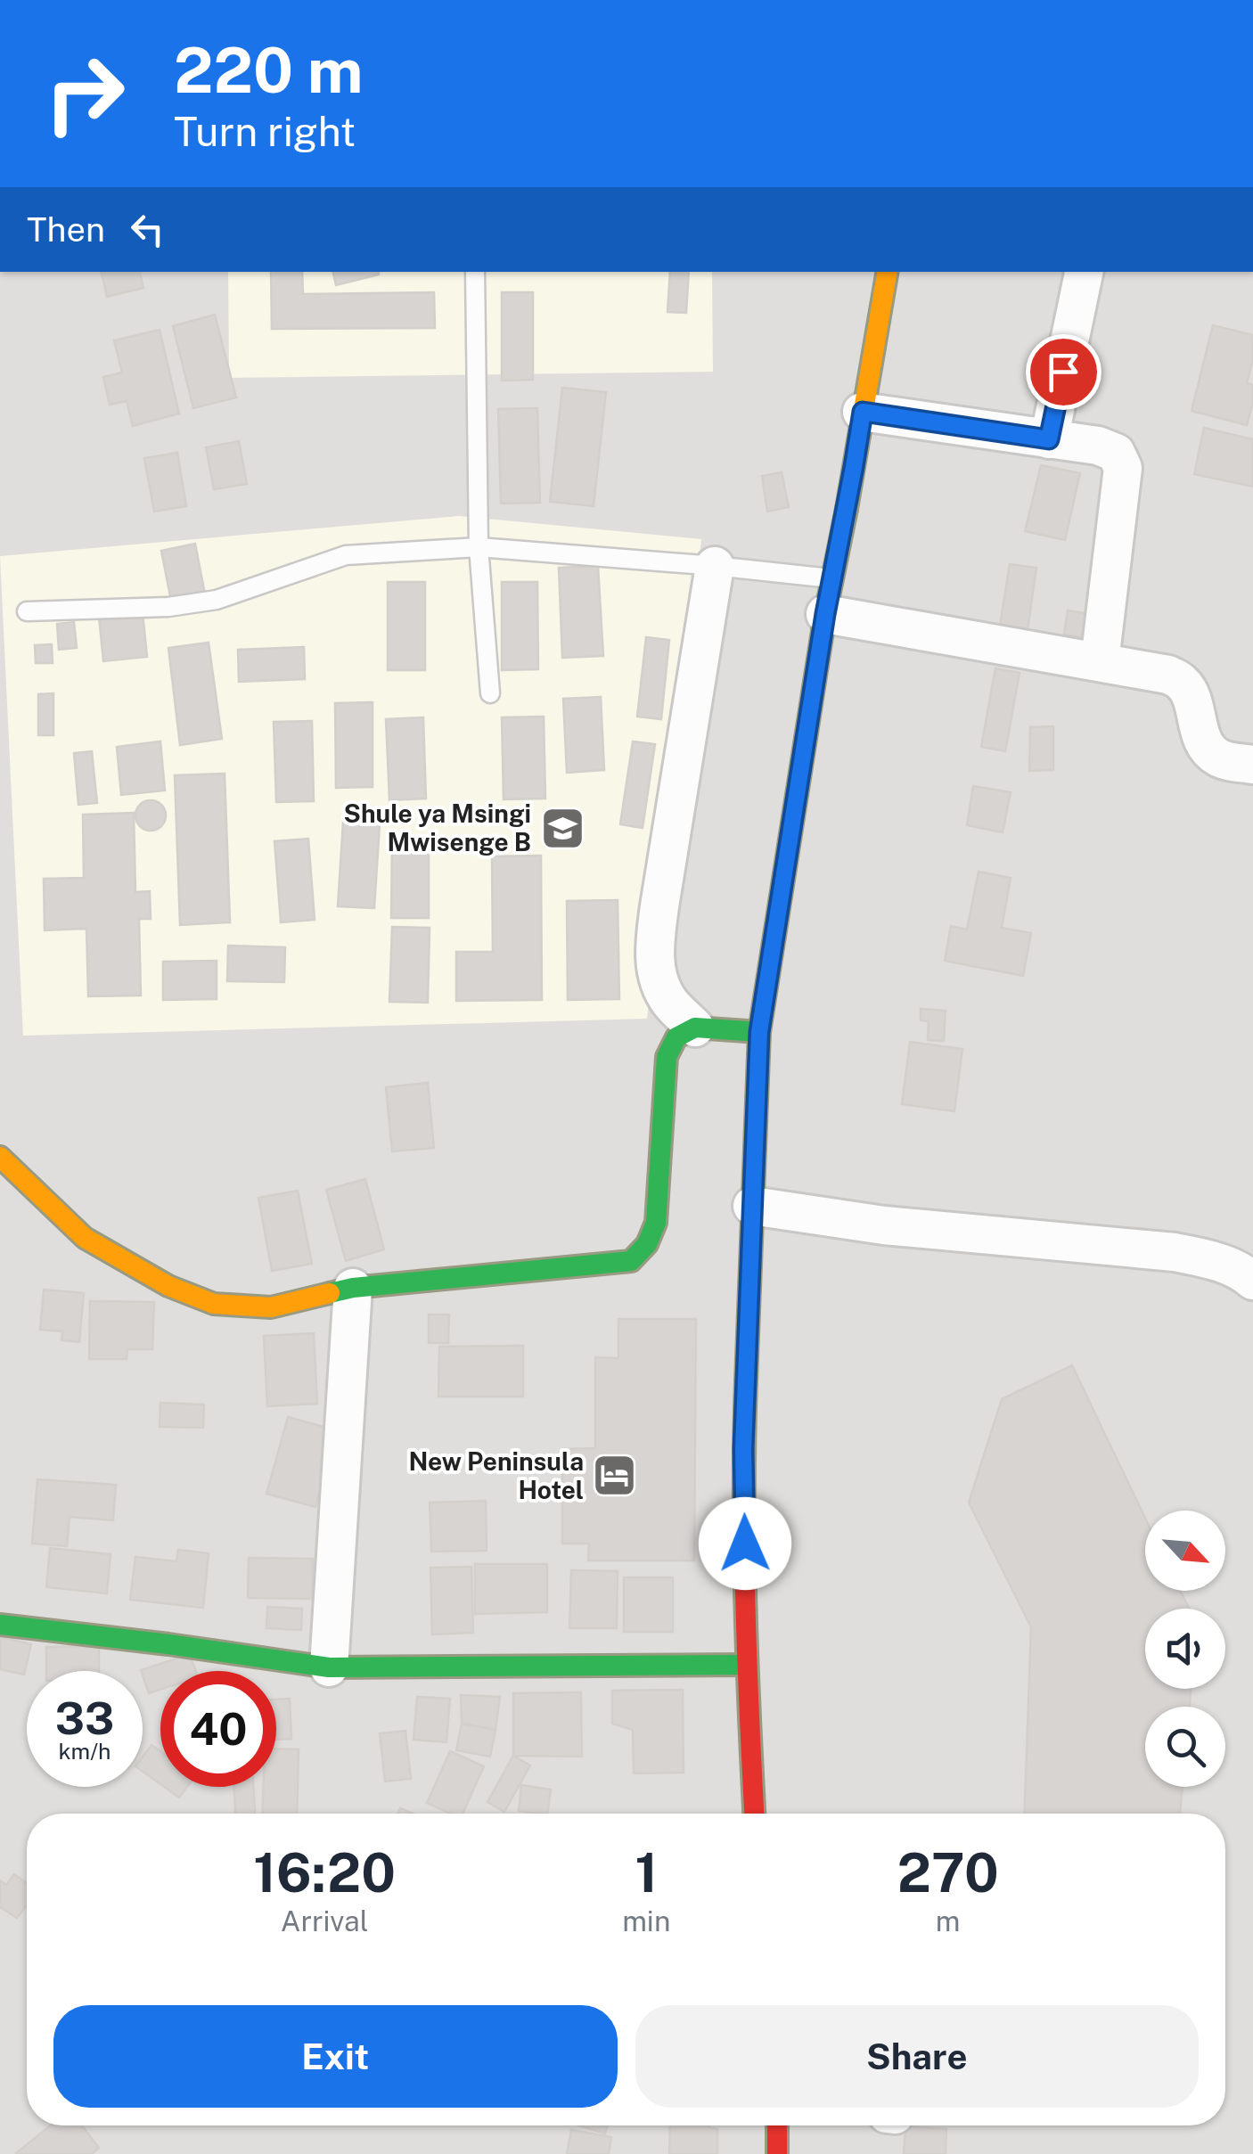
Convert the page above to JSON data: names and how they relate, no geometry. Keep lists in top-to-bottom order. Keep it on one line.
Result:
{"places":{"school or university":["Shule ya Msingi Mwisenge B"],"hotel":["New Peninsula Hotel"]},"north":"bottom right","page":{"turn":["220 m","Turn right"],"then":"Then","speed":"33 km/h","limit":"40","eta":["16:20","Arrival","1","min","270","m"],"buttons":["Exit","Share"]}}
